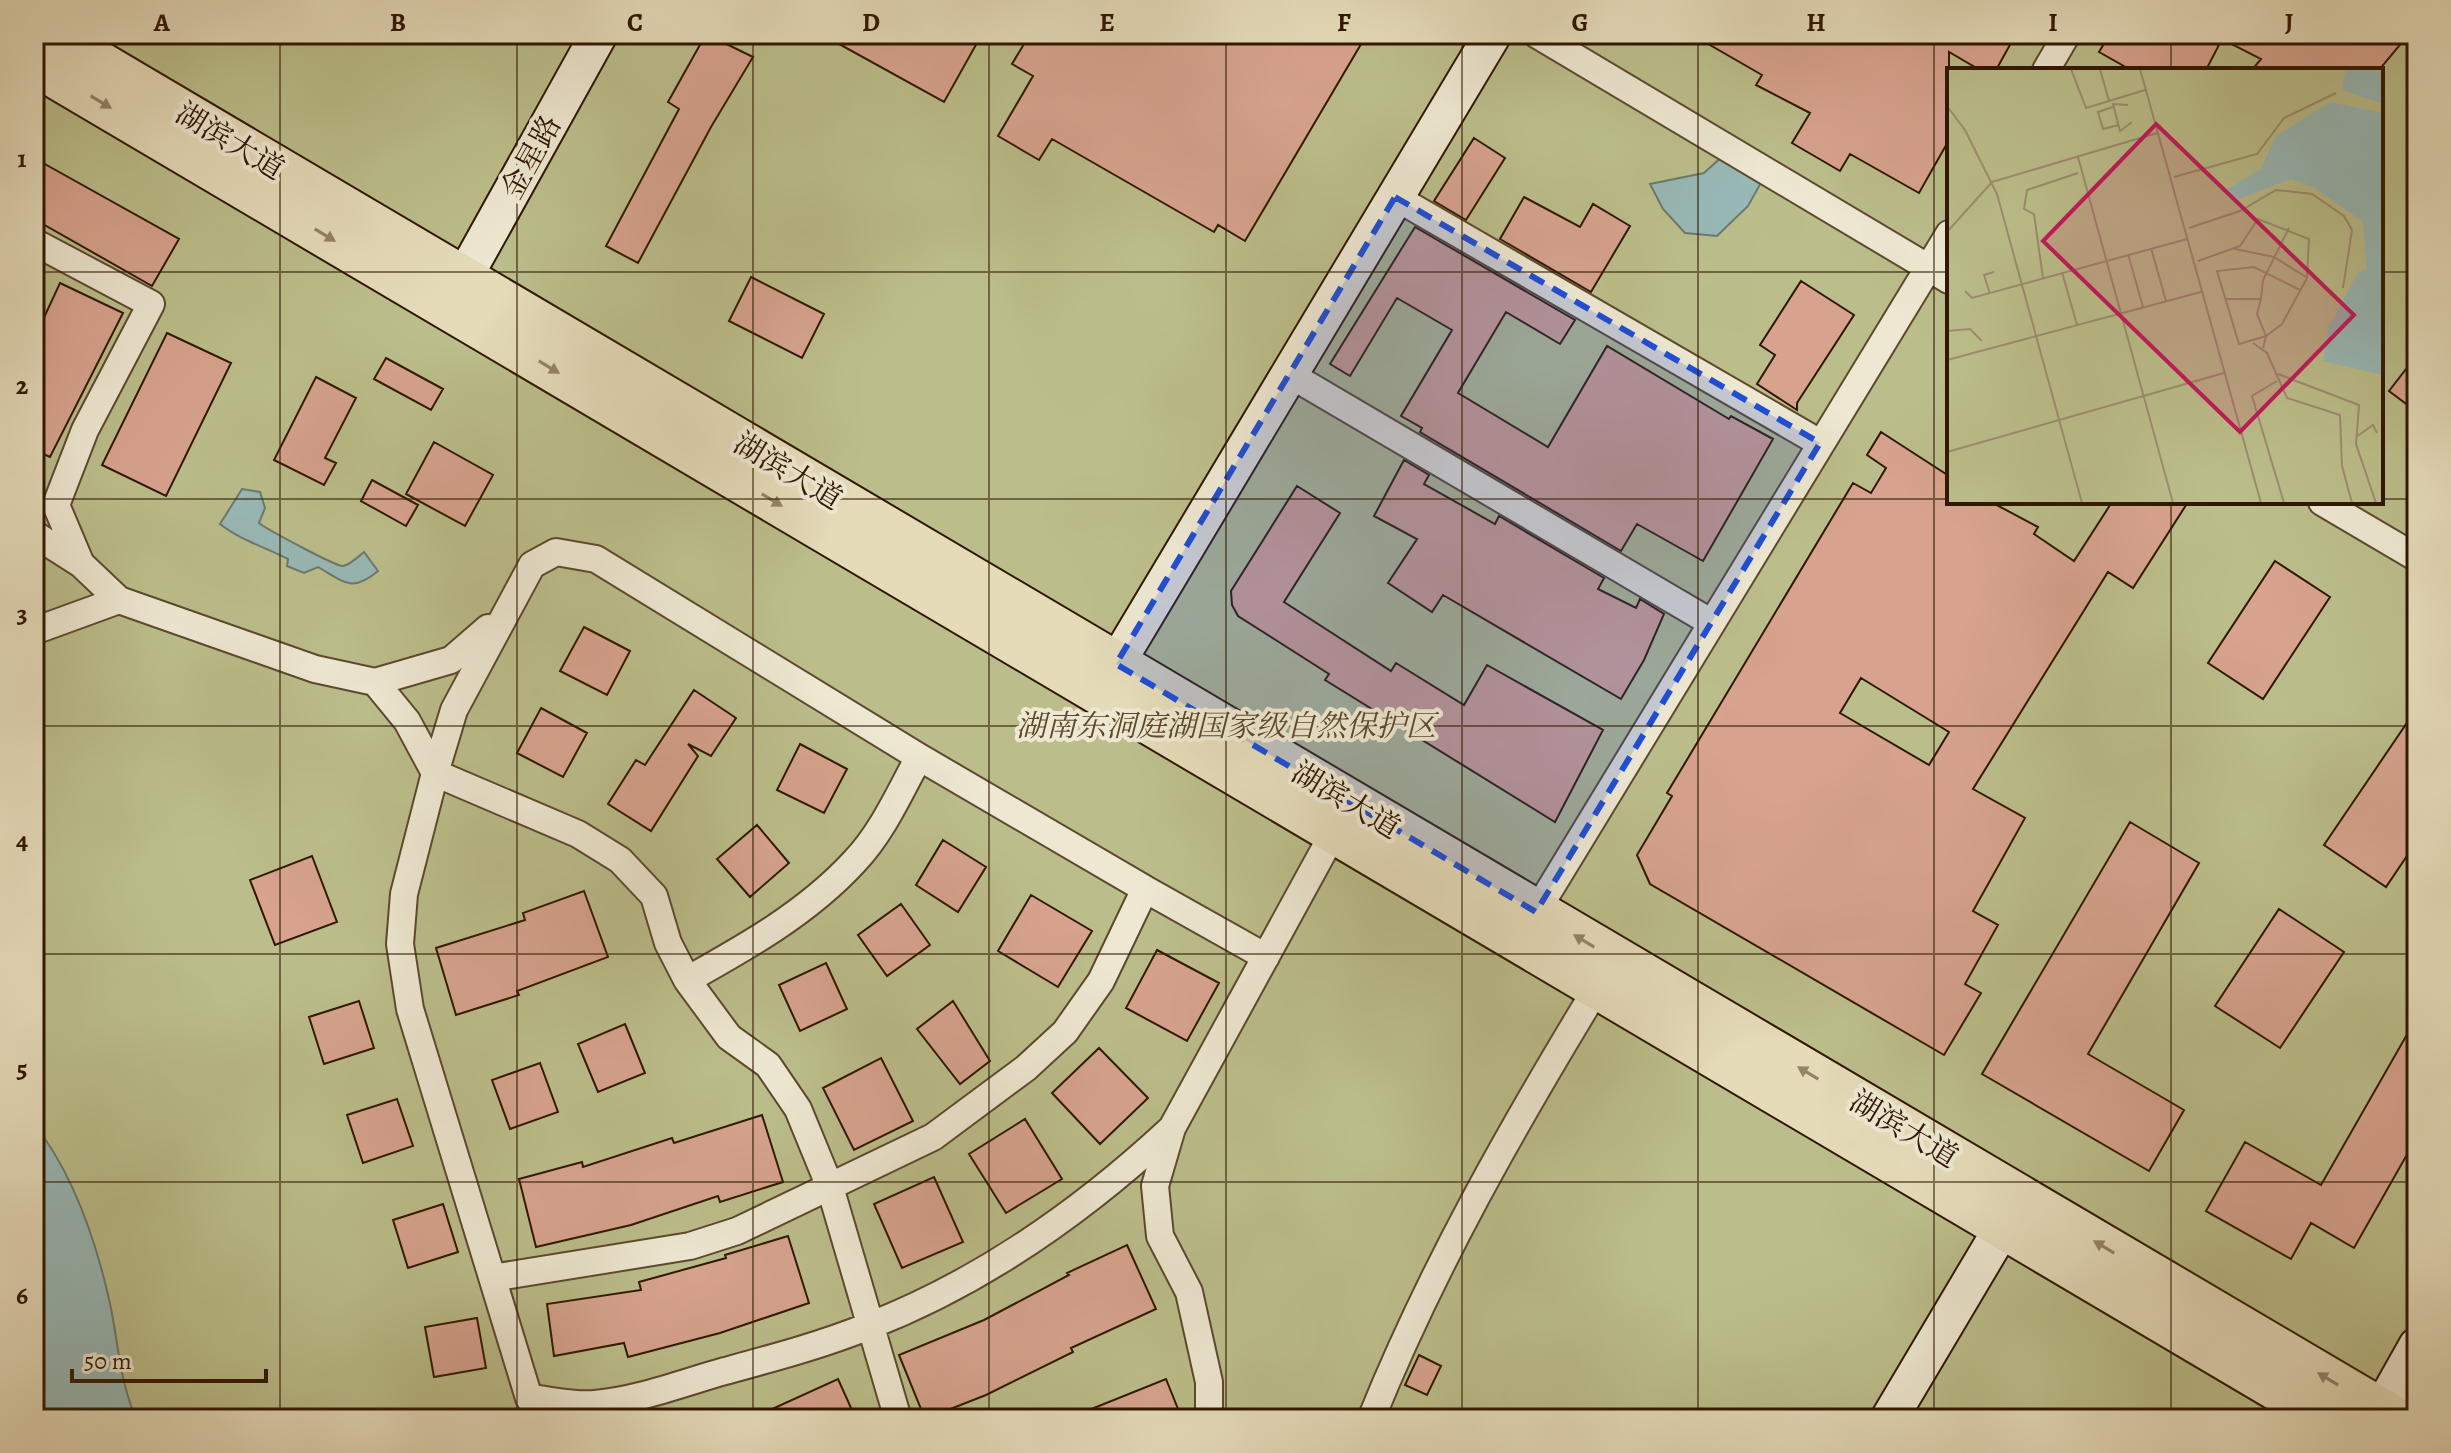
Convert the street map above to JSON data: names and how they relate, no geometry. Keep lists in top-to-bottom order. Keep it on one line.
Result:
{"streets":{"highway":["湖滨大道"],"street":["金星路"]},"crossings":[["湖滨大道","金星路"]],"parks":["湖南东洞庭湖国家级自然保护区"],"scale_bar":"50 m","grid":{"columns":["A","B","C","D","E","F","G","H","I","J"],"rows":["1","2","3","4","5","6"]}}
